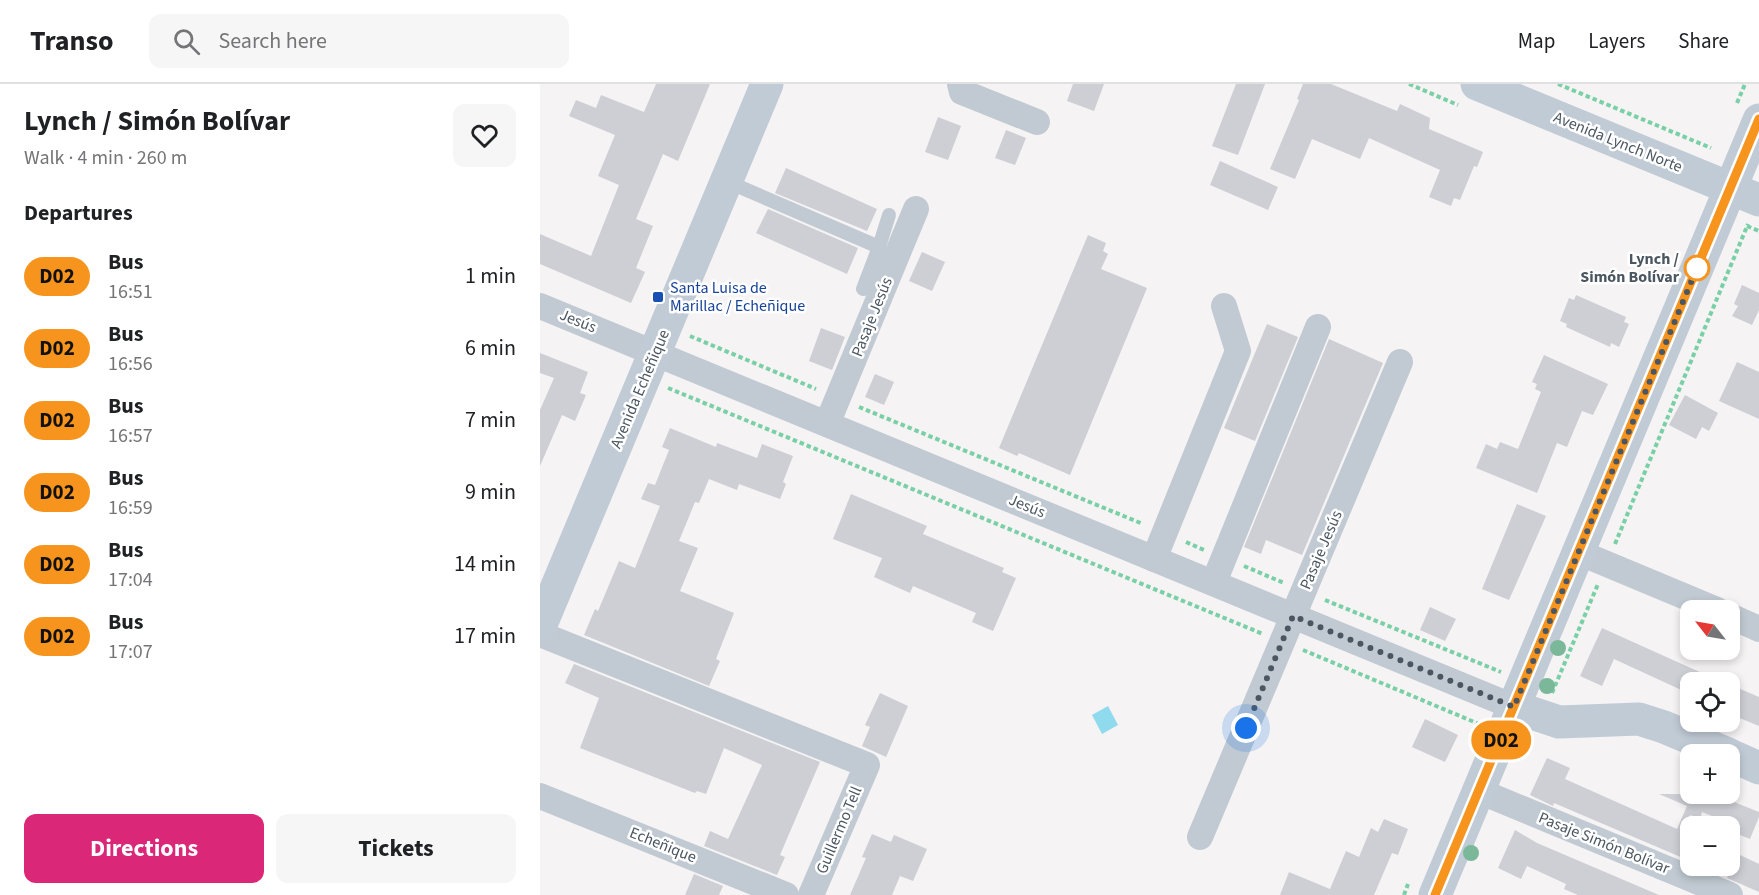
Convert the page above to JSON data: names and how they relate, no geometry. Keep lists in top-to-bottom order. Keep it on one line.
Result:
{"streets":{"street":["Avenida Lynch Norte","Pasaje Jesús","Jesús","Avenida Echeñique","Guillermo Tell","Pasaje Simón Bolívar","Echeñique"]},"crossings":[["Pasaje Jesús","Jesús"],["Jesús","Avenida Echeñique"]],"places":{"other":["Lynch / Simón Bolívar"],"transit":["Santa Luisa de Marillac / Echeñique"]},"lines":["bus line D02"],"north":"top left","page":{"header":"Transo","search":"Search here","nav":["Map","Layers","Share"],"heading":[["Lynch / Simón Bolívar","Walk · 4 min · 260 m"],"Departures"],"on_map":"D02","list":[{"mark":"D02","name":"Bus","note":"16:51","value":"1 min"},{"mark":"D02","name":"Bus","note":"16:56","value":"6 min"},{"mark":"D02","name":"Bus","note":"16:57","value":"7 min"},{"mark":"D02","name":"Bus","note":"16:59","value":"9 min"},{"mark":"D02","name":"Bus","note":"17:04","value":"14 min"},{"mark":"D02","name":"Bus","note":"17:07","value":"17 min"}],"map_buttons":["+","−"],"buttons":["Directions","Tickets"]}}
